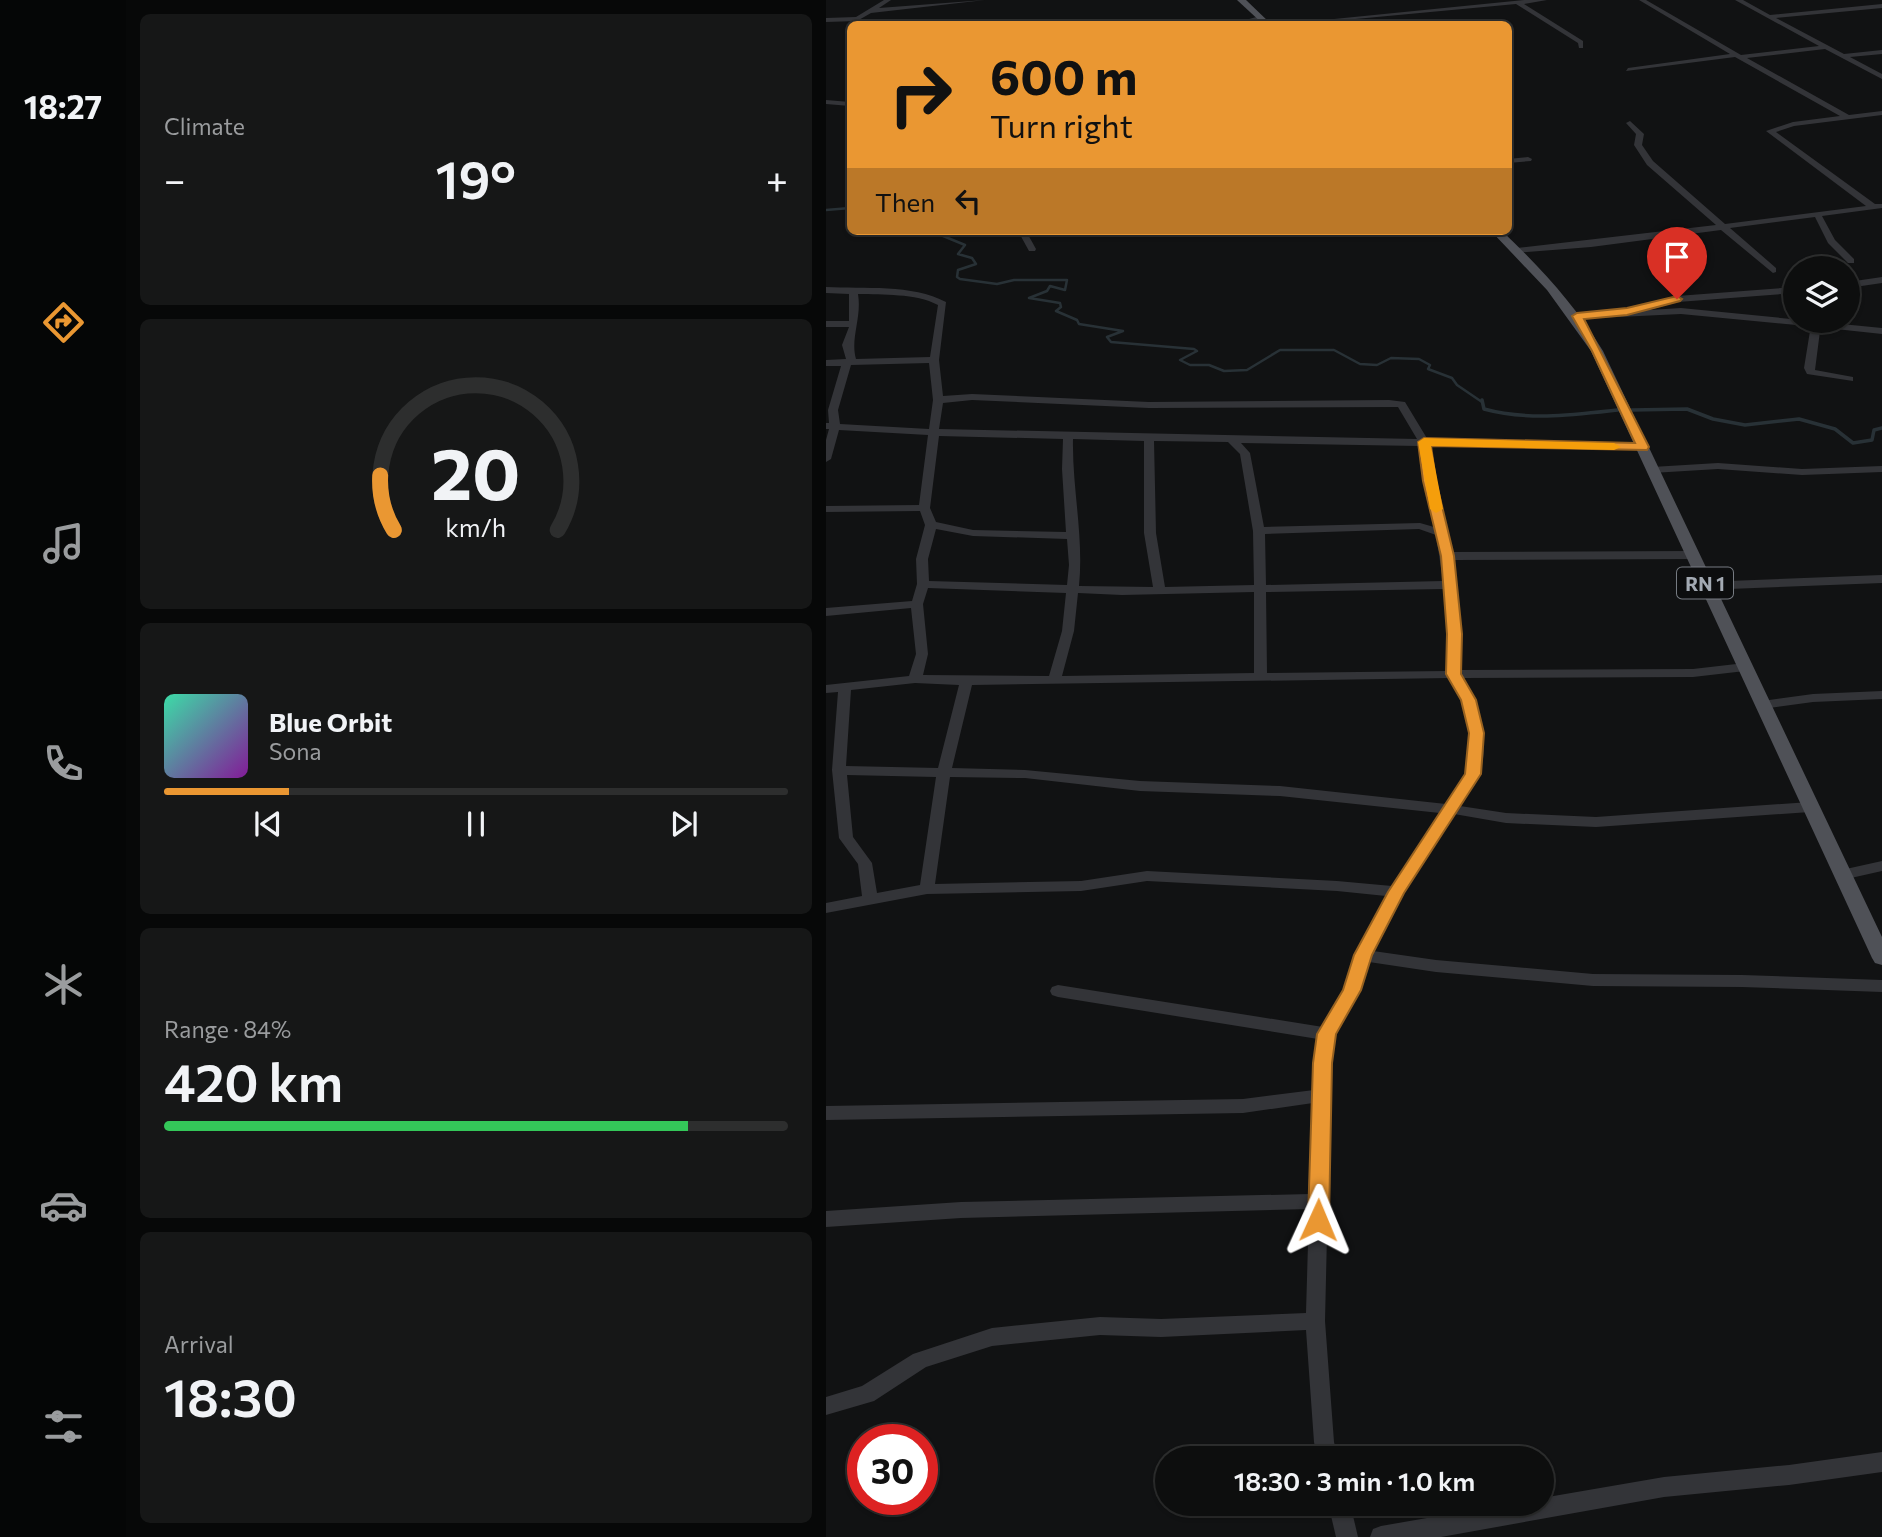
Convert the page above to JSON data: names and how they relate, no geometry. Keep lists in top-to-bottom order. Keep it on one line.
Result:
{"streets":{"main road":["RN 1"]},"page":{"tabs":"18:27","tile":["Climate",["Range · 84%","420 km"],["Arrival","18:30"]],"turn":["600 m","Turn right"],"heat":["−","19°","+"],"then":"Then","song":["Blue Orbit","Sona"],"limit":"30","trip":"18:30 · 3 min · 1.0 km","gauge":["20","km/h"]}}
